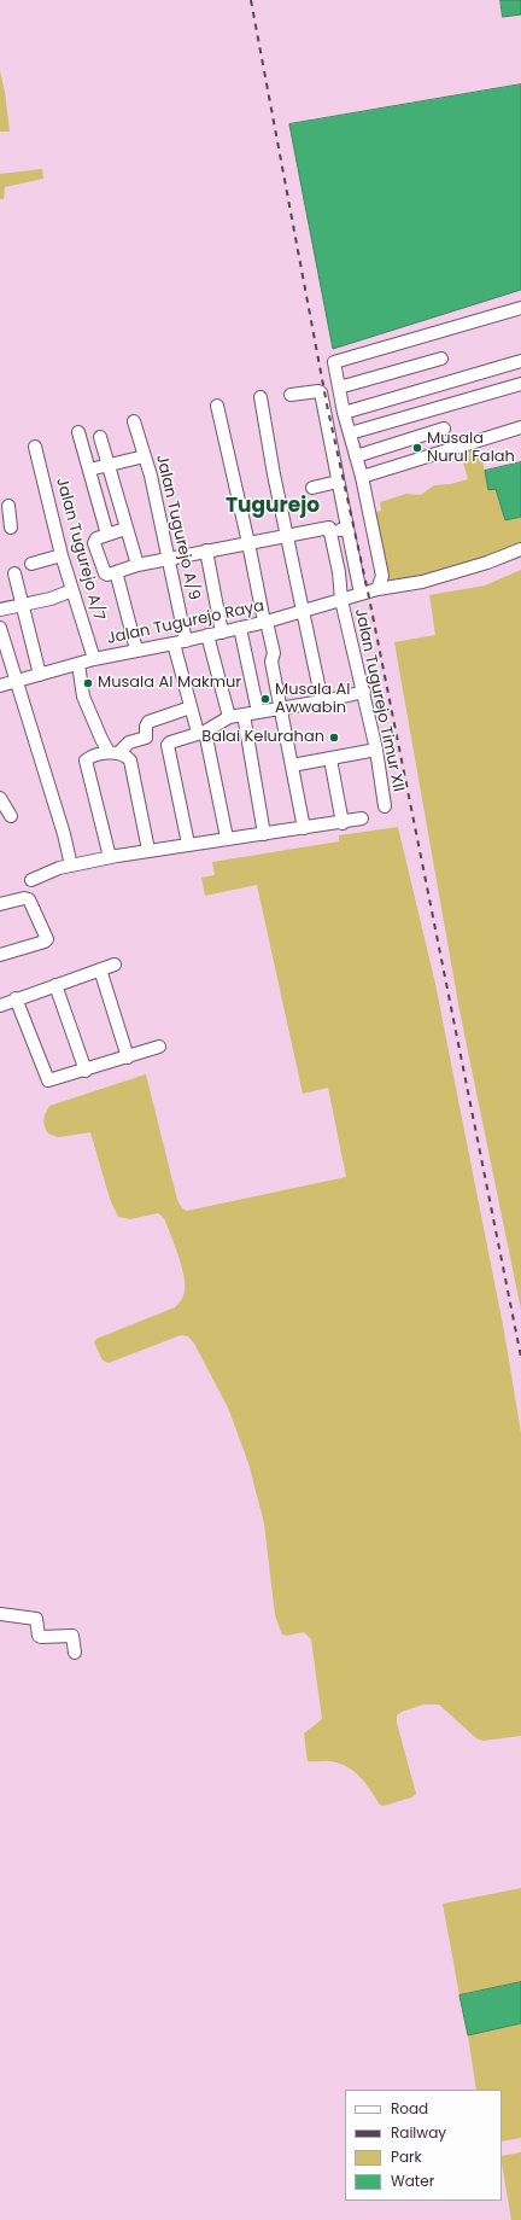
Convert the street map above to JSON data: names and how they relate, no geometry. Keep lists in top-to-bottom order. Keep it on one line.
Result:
{"streets":{"street":["Jalan Tugurejo A/9","Jalan Tugurejo A/7","Jalan Tugurejo Raya","Jalan Tugurejo Timur XII"]},"crossings":[["Jalan Tugurejo A/9","Jalan Tugurejo Raya"],["Jalan Tugurejo A/7","Jalan Tugurejo Raya"],["Jalan Tugurejo Raya","Jalan Tugurejo Timur XII"]],"districts":["Tugurejo"],"places":["Musala Nurul Falah","Musala Al Makmur","Musala Al Awwabin","Balai Kelurahan"],"legend":["Road","Railway","Park","Water"]}
